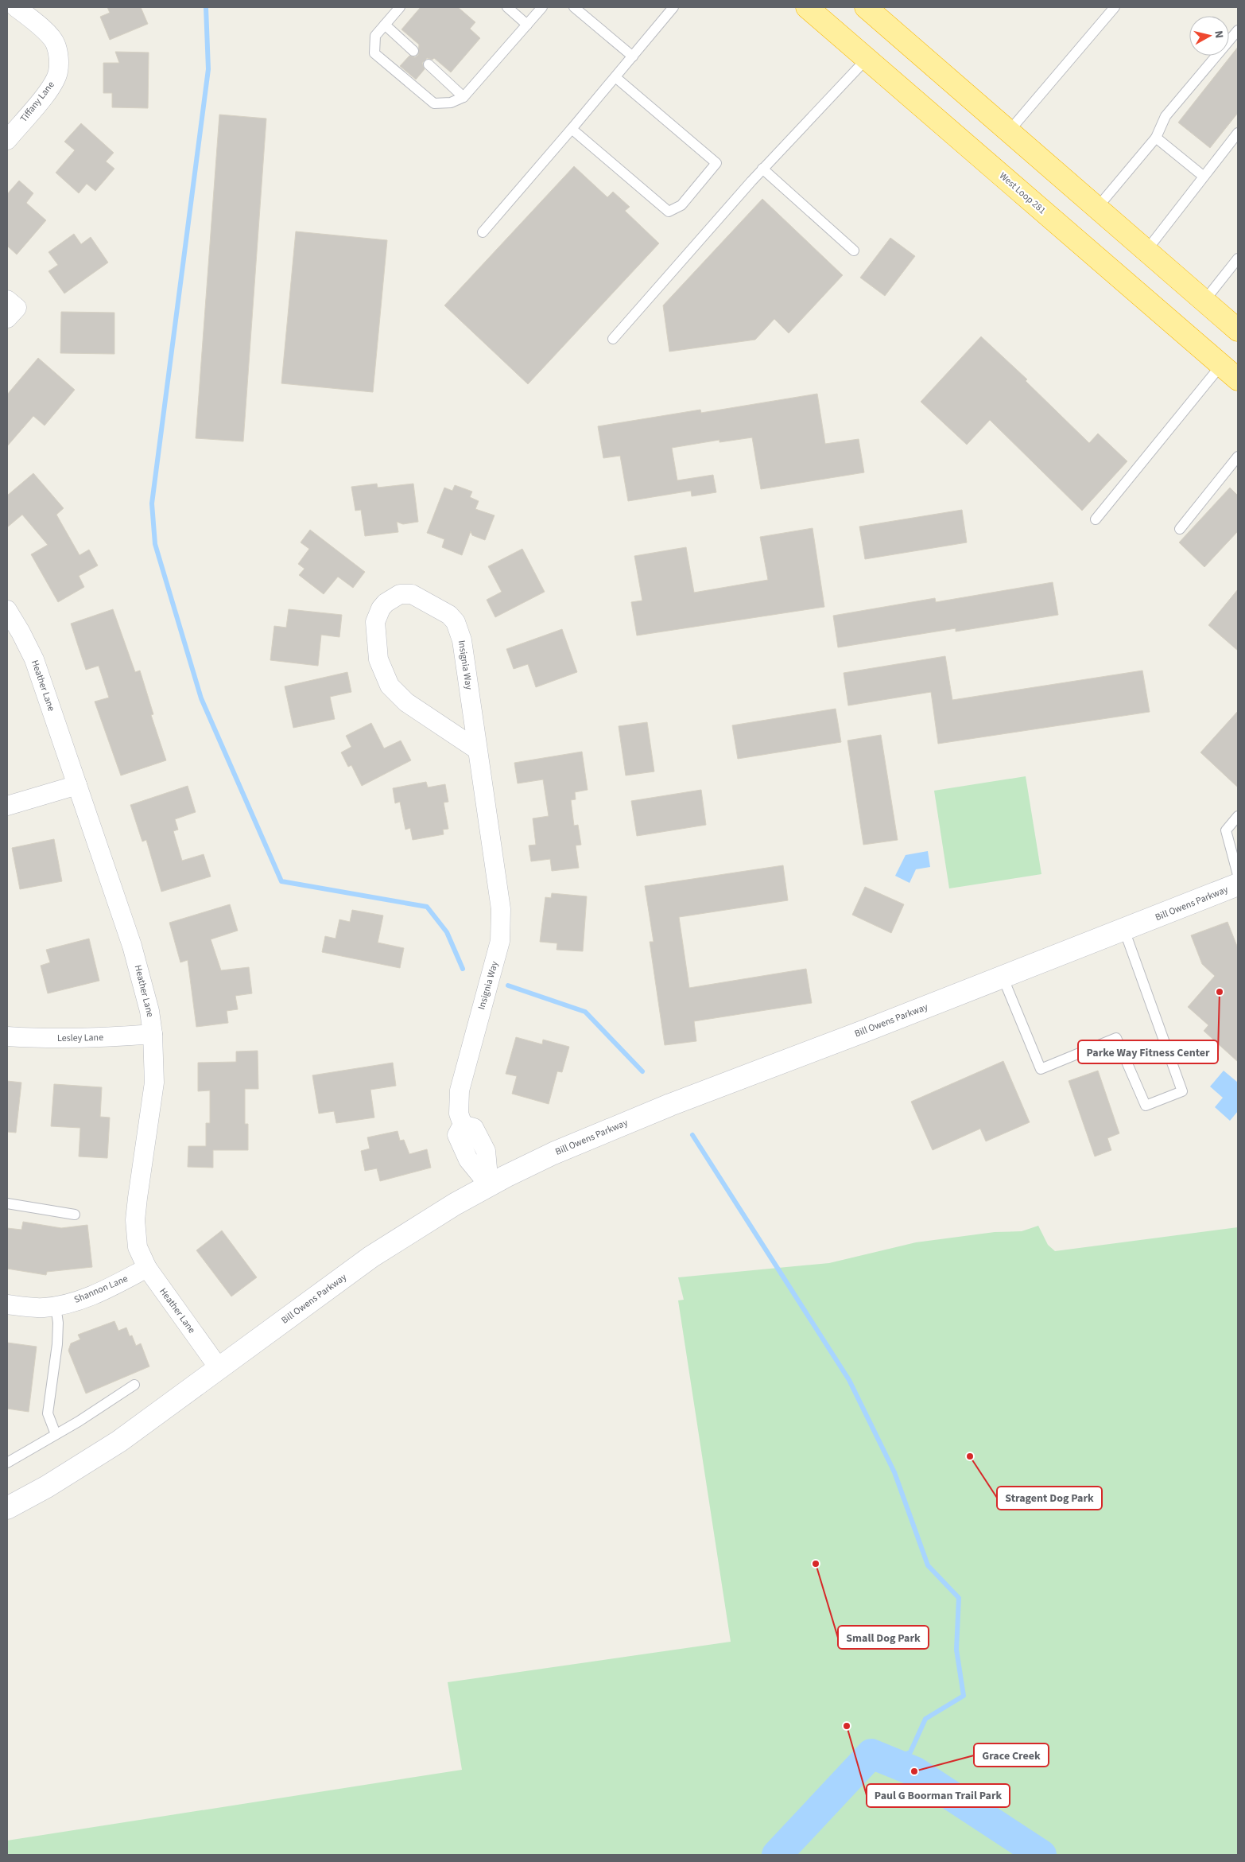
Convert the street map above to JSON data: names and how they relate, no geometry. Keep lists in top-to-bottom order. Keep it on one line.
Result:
{"streets":{"highway":["West Loop 281"],"main road":["Bill Owens Parkway"],"street":["Tiffany Lane","Insignia Way","Heather Lane","Lesley Lane","Shannon Lane"]},"crossings":[["Insignia Way","Bill Owens Parkway"],["Heather Lane","Bill Owens Parkway"],["Heather Lane","Lesley Lane"],["Heather Lane","Shannon Lane"]],"places":["Parke Way Fitness Center","Stragent Dog Park","Small Dog Park","Paul G Boorman Trail Park","Grace Creek"],"north":"right"}
